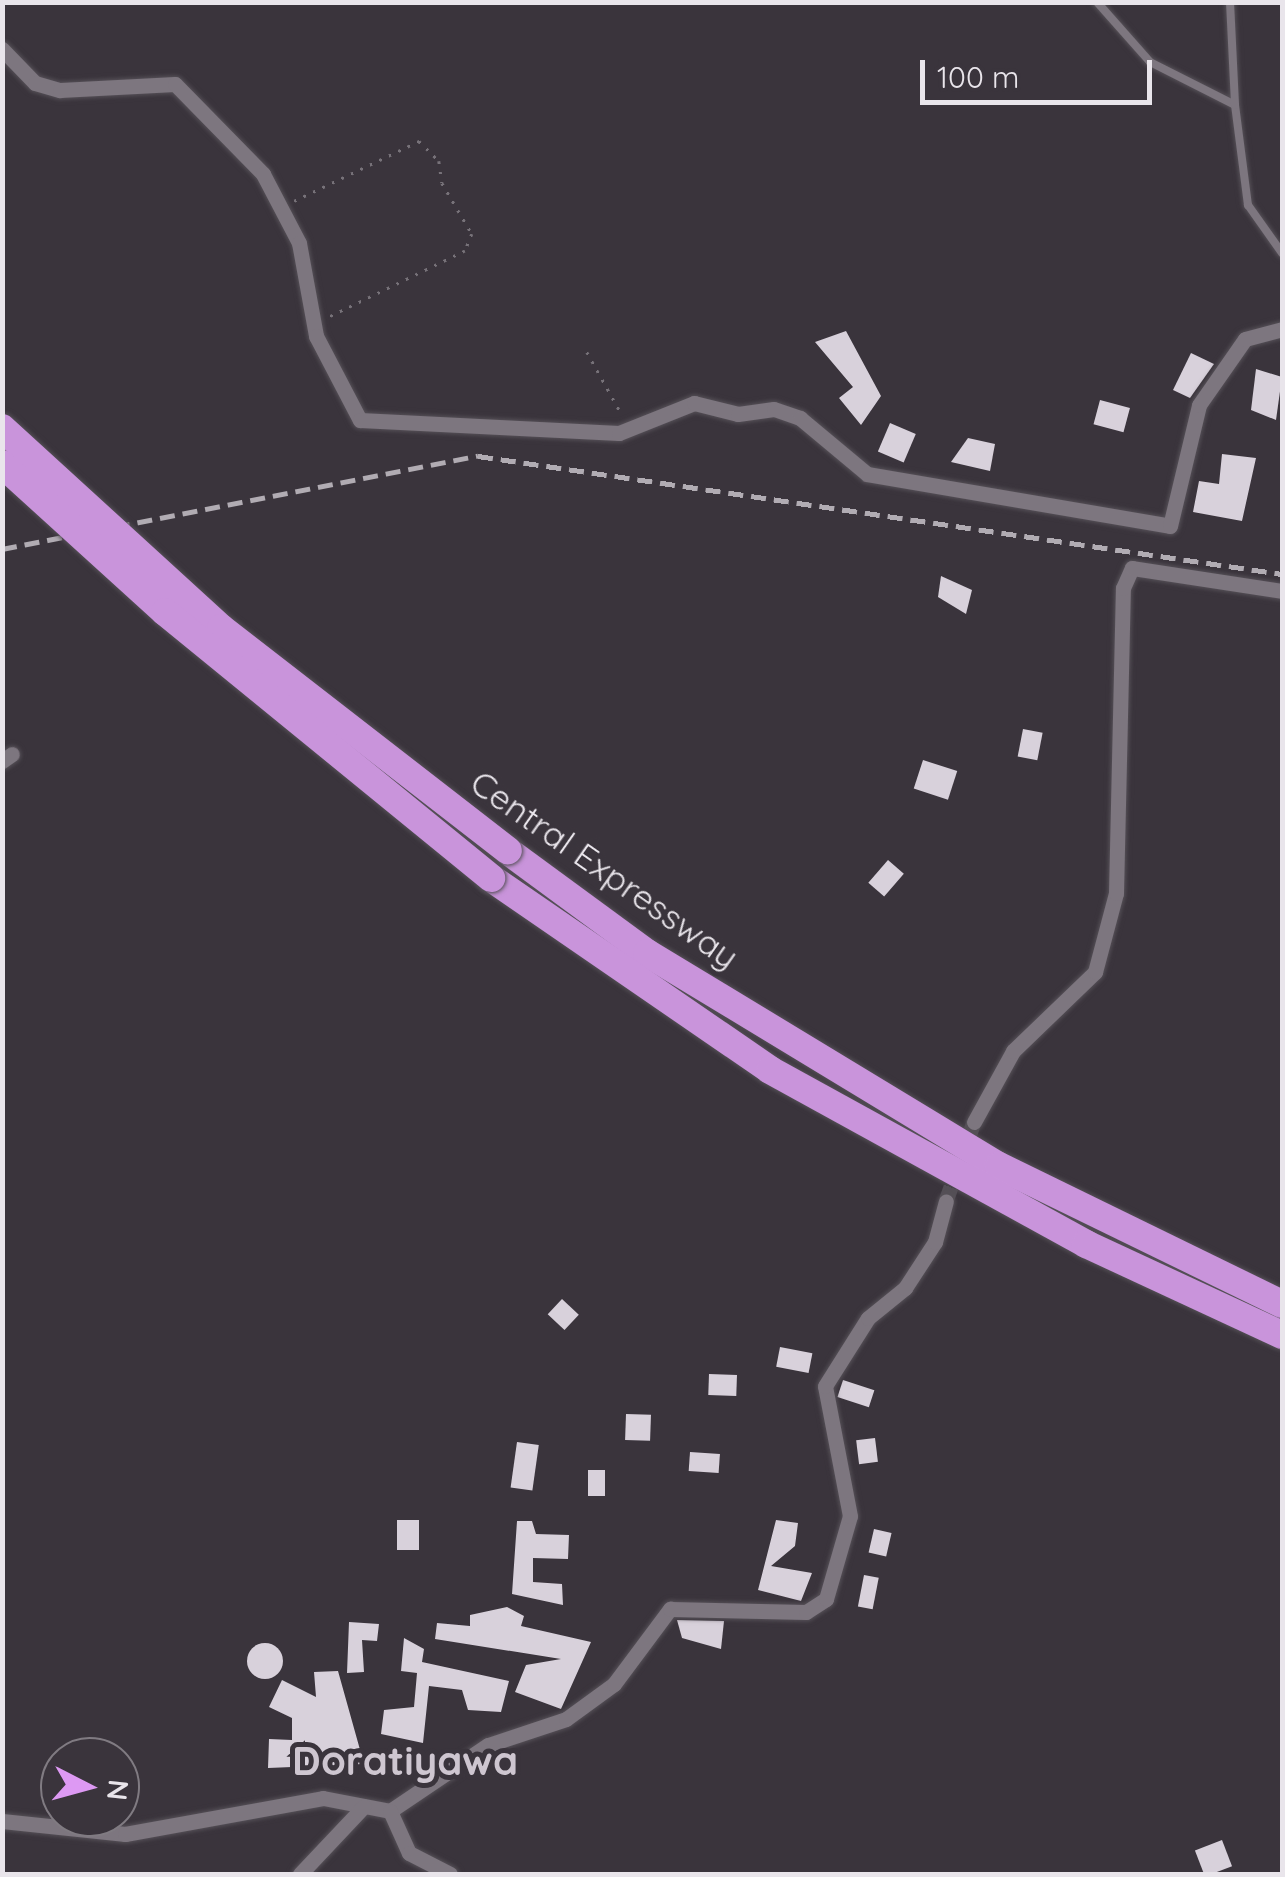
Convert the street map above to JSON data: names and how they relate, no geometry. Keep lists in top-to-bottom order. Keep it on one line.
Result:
{"streets":{"highway":["Central Expressway"]},"districts":["Doratiyawa"],"scale_bar":"100 m","north":"right"}
